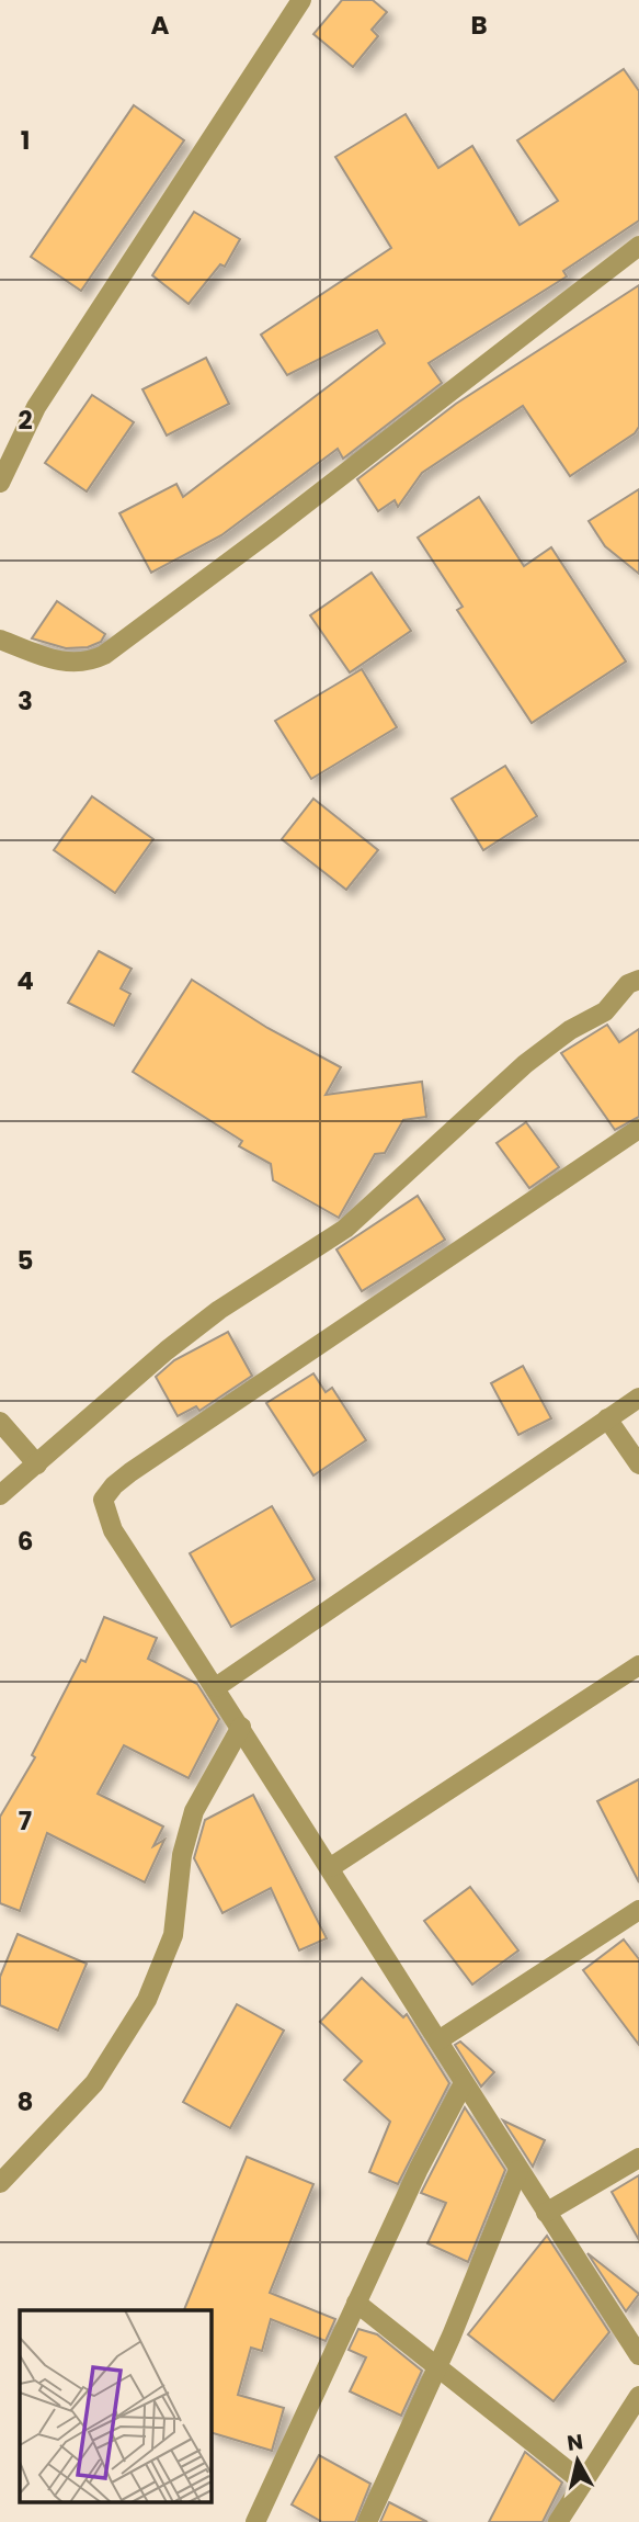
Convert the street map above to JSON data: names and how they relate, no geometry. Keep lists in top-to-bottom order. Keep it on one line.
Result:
{"north":"top","grid":{"columns":["A","B"],"rows":["1","2","3","4","5","6","7","8"]}}
